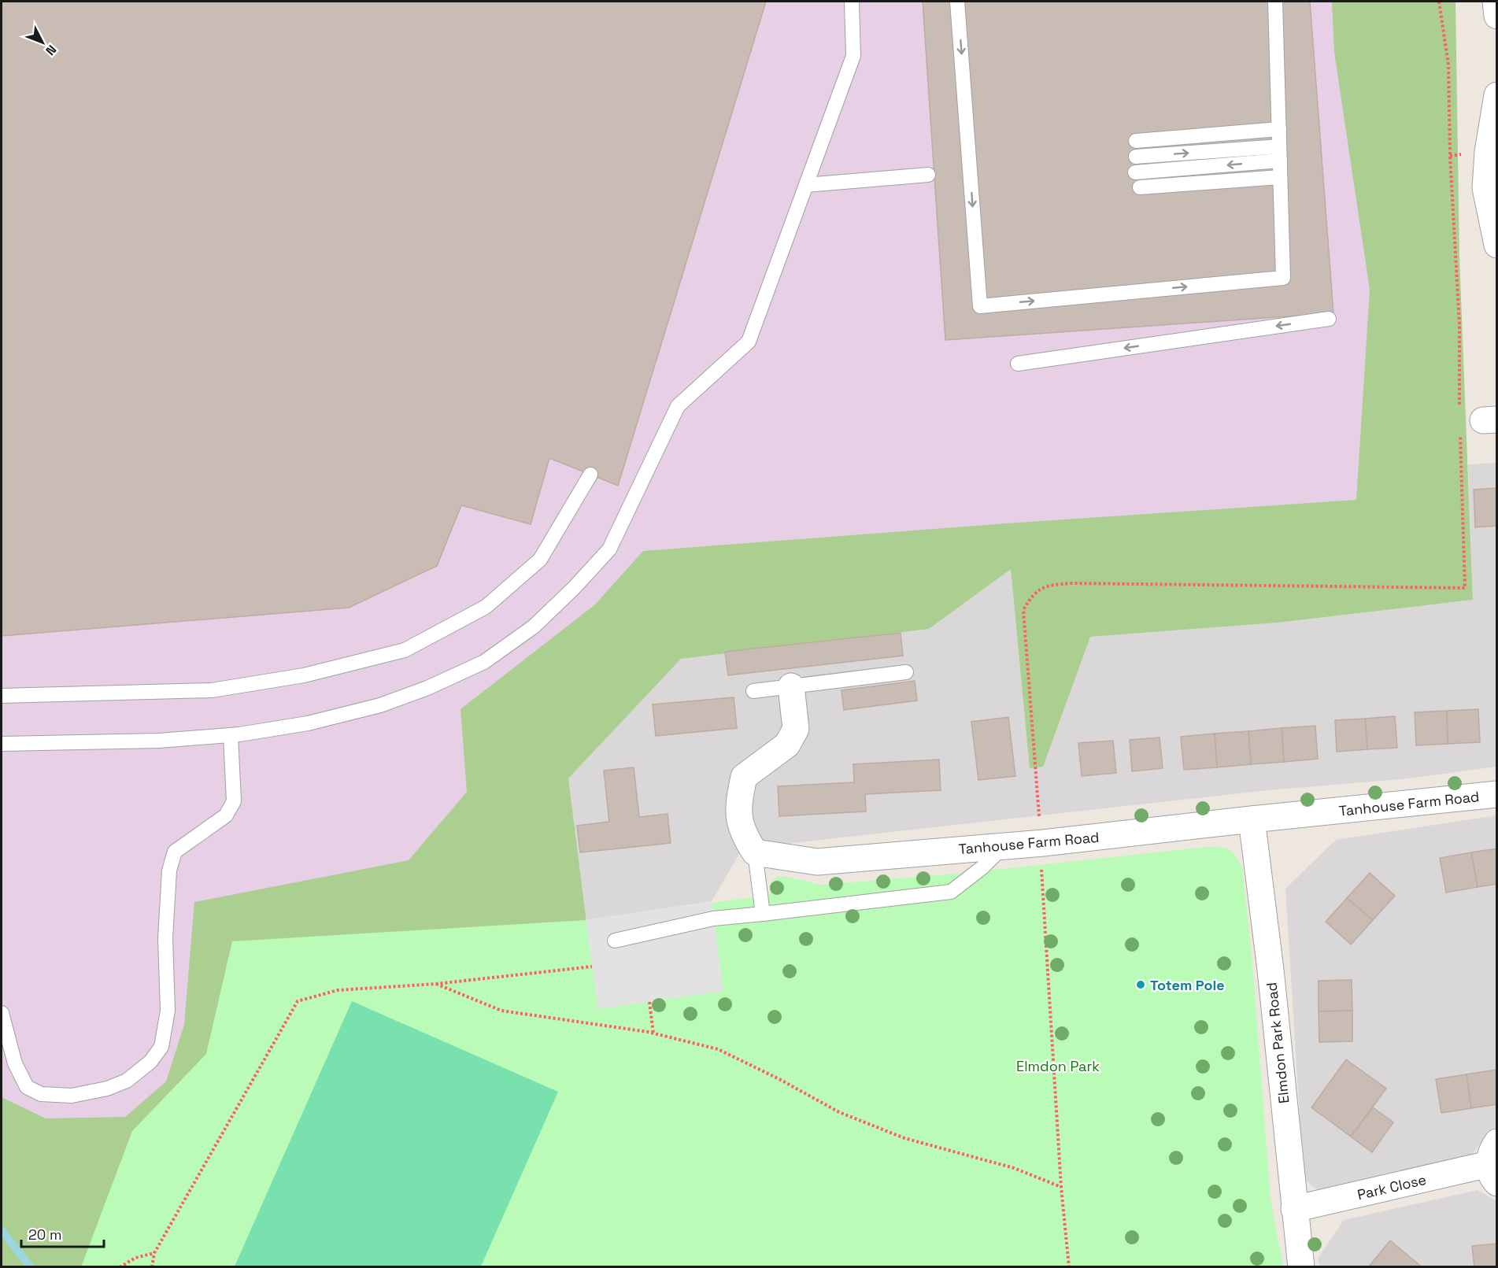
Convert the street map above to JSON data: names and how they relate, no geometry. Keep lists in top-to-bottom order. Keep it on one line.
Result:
{"streets":{"street":["Tanhouse Farm Road","Elmdon Park Road","Park Close"]},"crossings":[["Tanhouse Farm Road","Elmdon Park Road"],["Elmdon Park Road","Park Close"]],"parks":["Elmdon Park"],"places":["Totem Pole"],"scale_bar":"20 m","north":"bottom right"}
